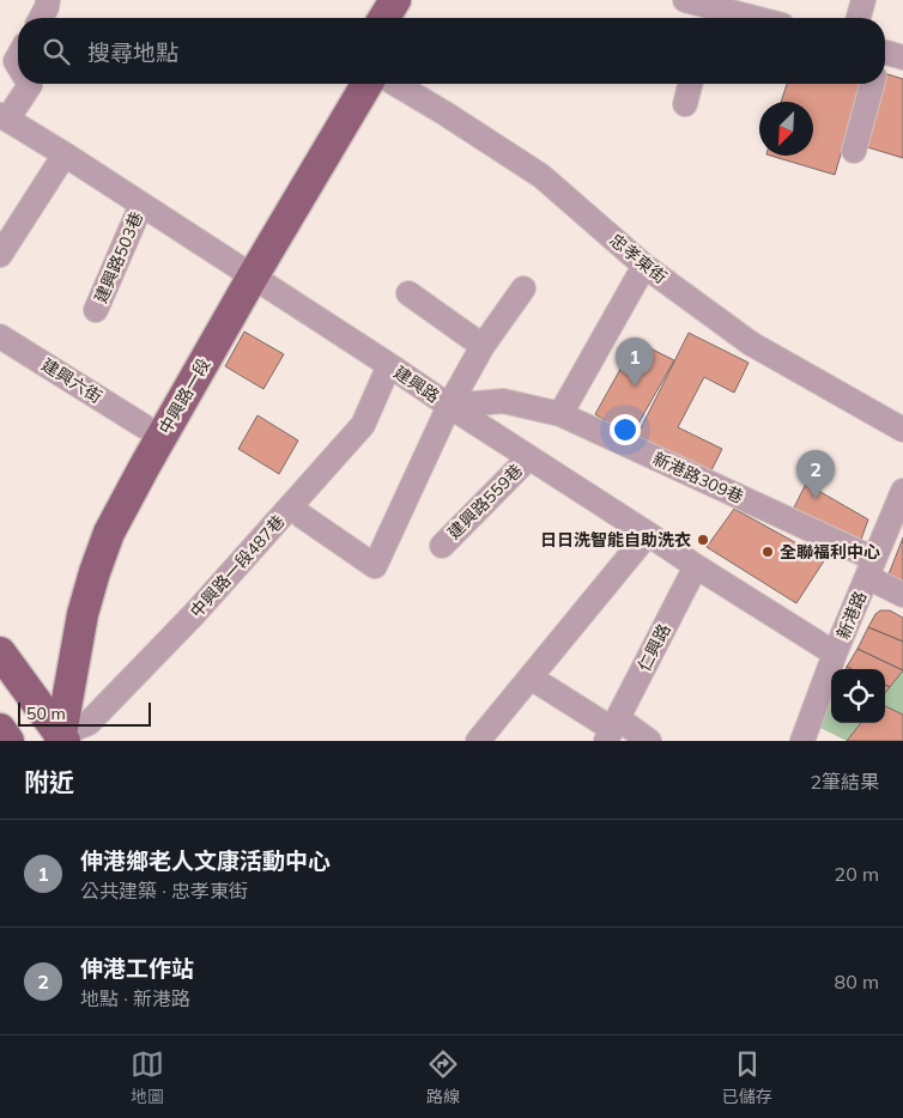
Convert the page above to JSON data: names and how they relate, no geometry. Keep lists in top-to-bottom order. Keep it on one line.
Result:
{"streets":{"main road":["中興路一段"],"street":["建興路503巷","忠孝東街","建興六街","建興路","新港路309巷","建興路559巷","中興路一段487巷","新港路","仁興路"]},"crossings":[["建興路503巷","建興路"],["建興六街","中興路一段"],["建興路","中興路一段"],["建興路","新港路309巷"],["建興路","建興路559巷"],["建興路","中興路一段487巷"],["建興路","新港路"],["建興路","仁興路"],["中興路一段","中興路一段487巷"],["新港路309巷","新港路"]],"places":["日日洗智能自助洗衣","全聯福利中心"],"scale_bar":"50 m","north":"bottom left","page":{"search":"搜尋地點","pins":["1","2"],"scale":"50 m","heading":["附近","2筆結果"],"list":[{"mark":"1","name":"伸港鄉老人文康活動中心","note":"公共建築 · 忠孝東街","value":"20 m"},{"mark":"2","name":"伸港工作站","note":"地點 · 新港路","value":"80 m"}],"nav":["地圖","路線","已儲存"]}}
